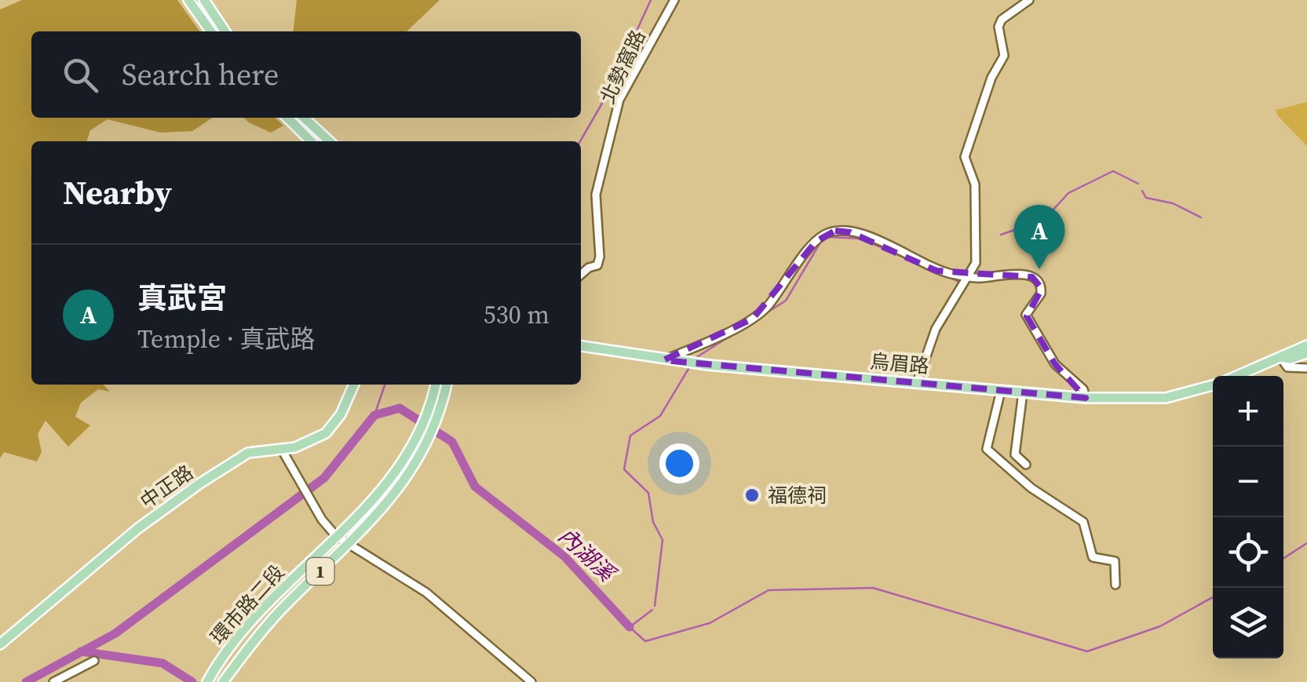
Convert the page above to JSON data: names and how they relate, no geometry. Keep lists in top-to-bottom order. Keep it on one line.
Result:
{"streets":{"main road":["烏眉路","中正路","1","環市路二段"],"street":["北勢窩路"]},"water":["內湖溪"],"places":["福德祠"],"page":{"search":"Search here","heading":"Nearby","pins":"A","list":[{"mark":"A","name":"真武宮","note":"Temple · 真武路","value":"530 m"}],"map_buttons":["+","−"]}}
